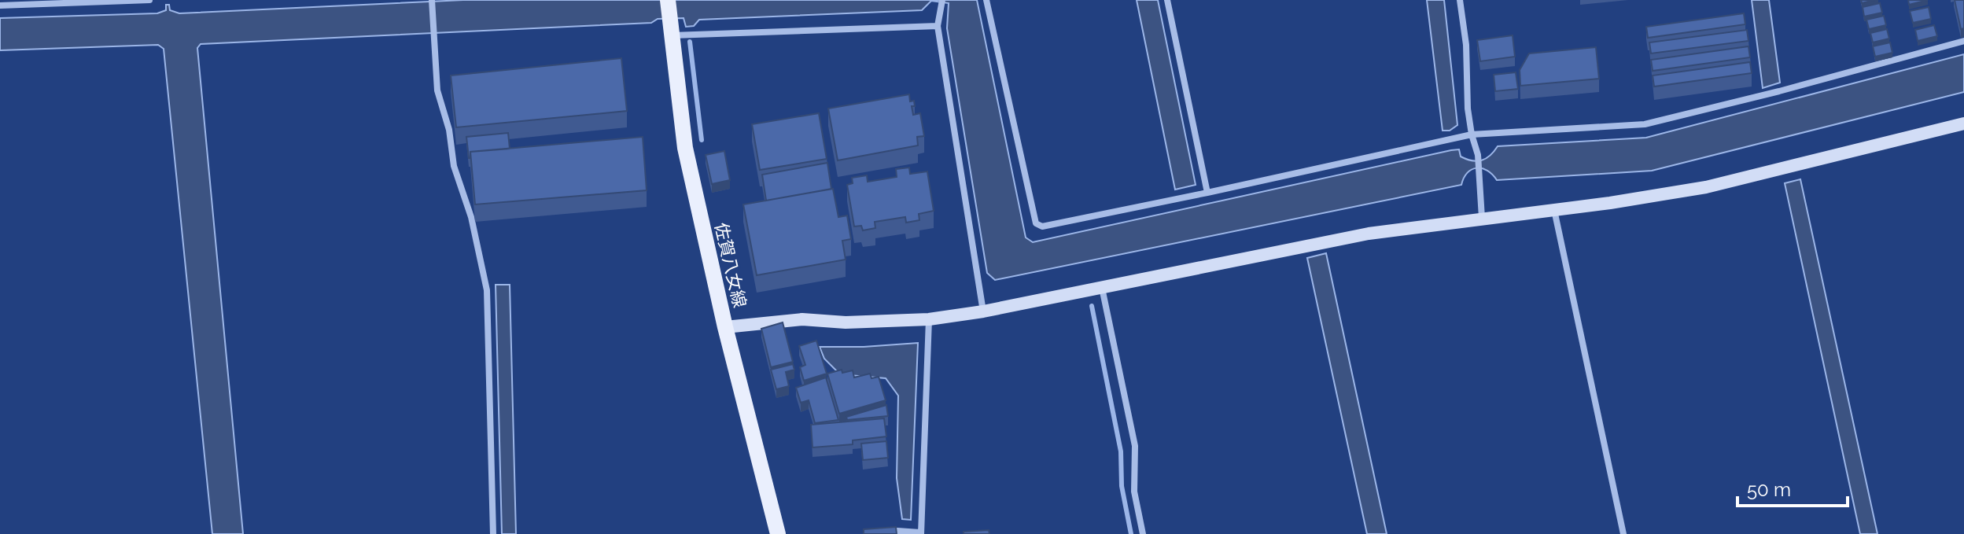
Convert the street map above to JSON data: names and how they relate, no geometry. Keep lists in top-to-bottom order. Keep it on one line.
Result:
{"streets":{"main road":["佐賀八女線"]},"scale_bar":"50 m"}
